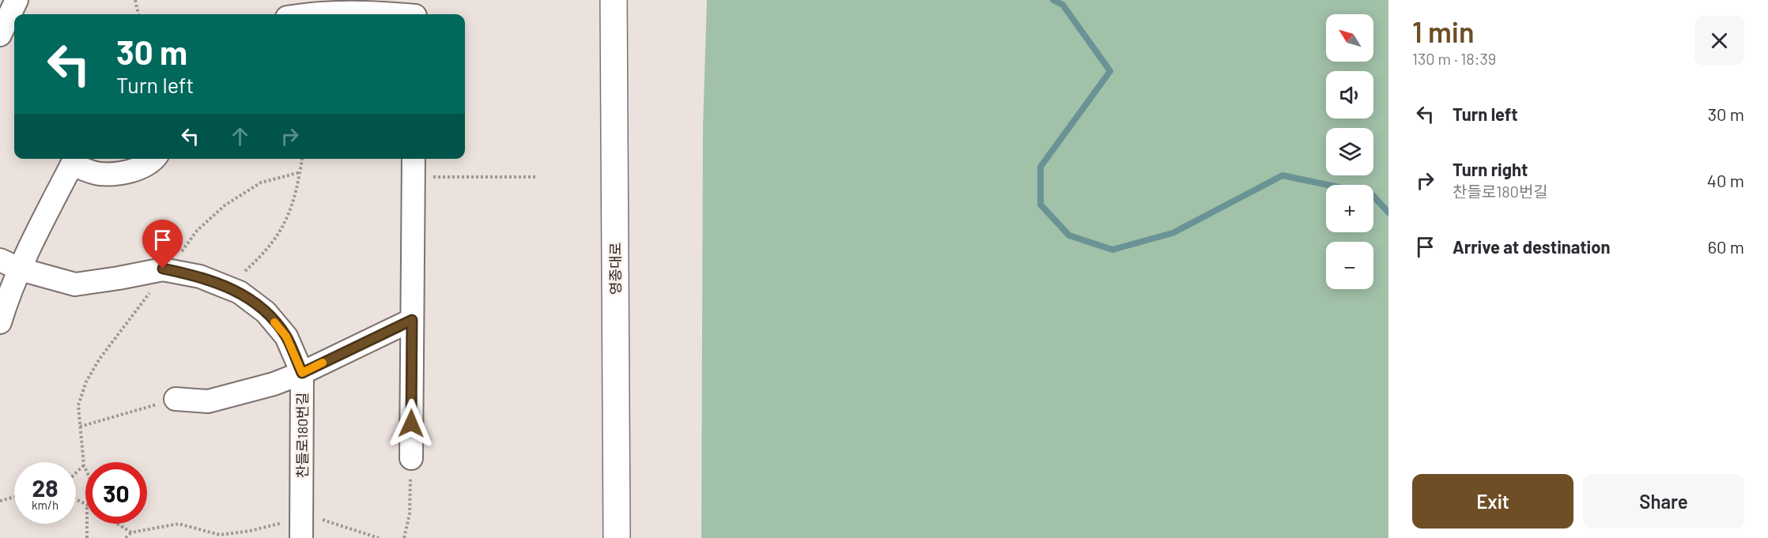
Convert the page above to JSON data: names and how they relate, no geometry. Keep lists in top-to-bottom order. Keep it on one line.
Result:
{"streets":{"street":["영종대로","찬들로180번길"]},"north":"top left","page":{"heading":["1 min","130 m · 18:39"],"map_buttons":["+","−"],"turn":["30 m","Turn left"],"list":[{"name":"Turn left","value":"30 m"},{"name":"Turn right","note":"찬들로180번길","value":"40 m"},{"name":"Arrive at destination","value":"60 m"}],"speed":"28 km/h","limit":"30","buttons":["Exit","Share"]}}
